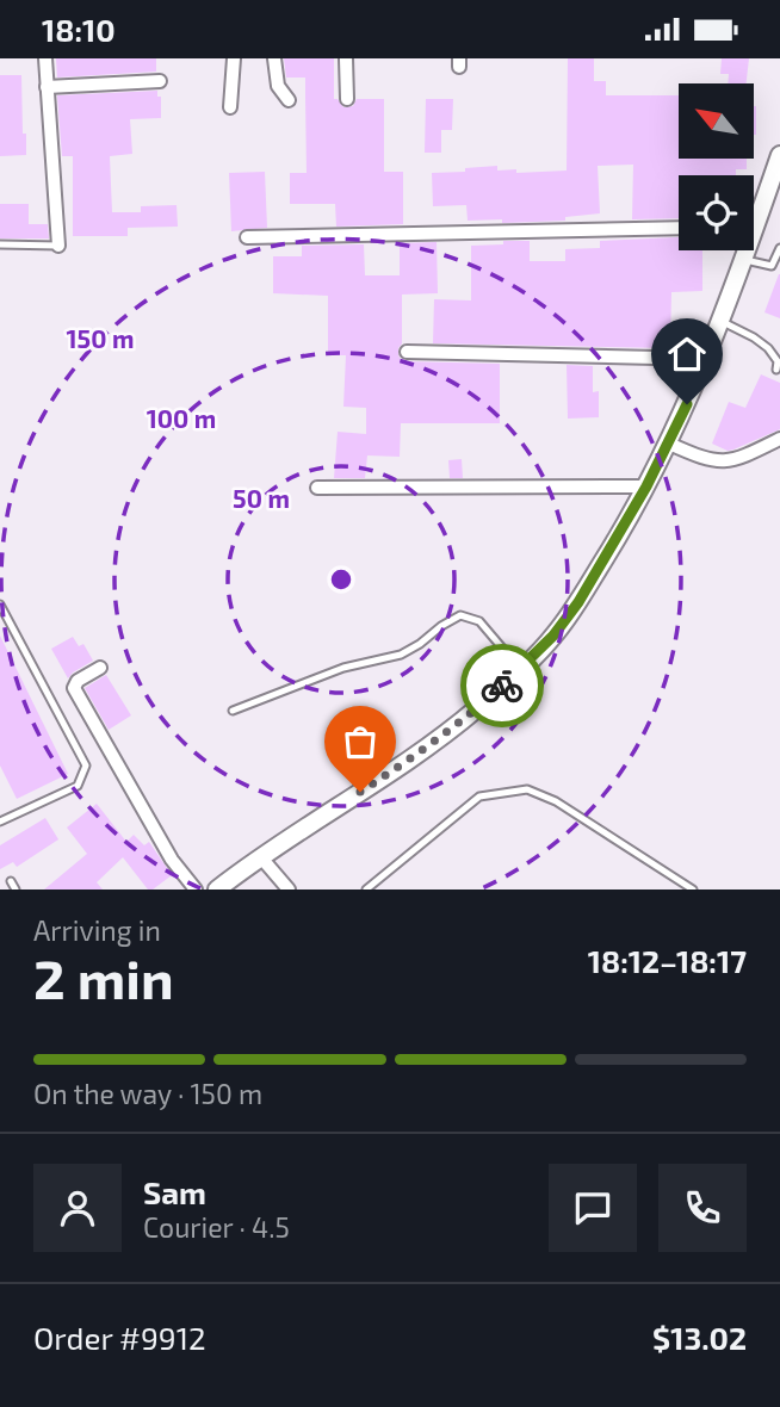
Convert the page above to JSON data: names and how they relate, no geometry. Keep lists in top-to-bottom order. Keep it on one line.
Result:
{"north":"top left","page":{"status":"18:10","heading":["2 min","Arriving in","18:12–18:17"],"panel":["Sam","Courier · 4.5","Order #9912","$13.02"],"bar":"On the way · 150 m"},"rings":["150 m","100 m","50 m"]}
